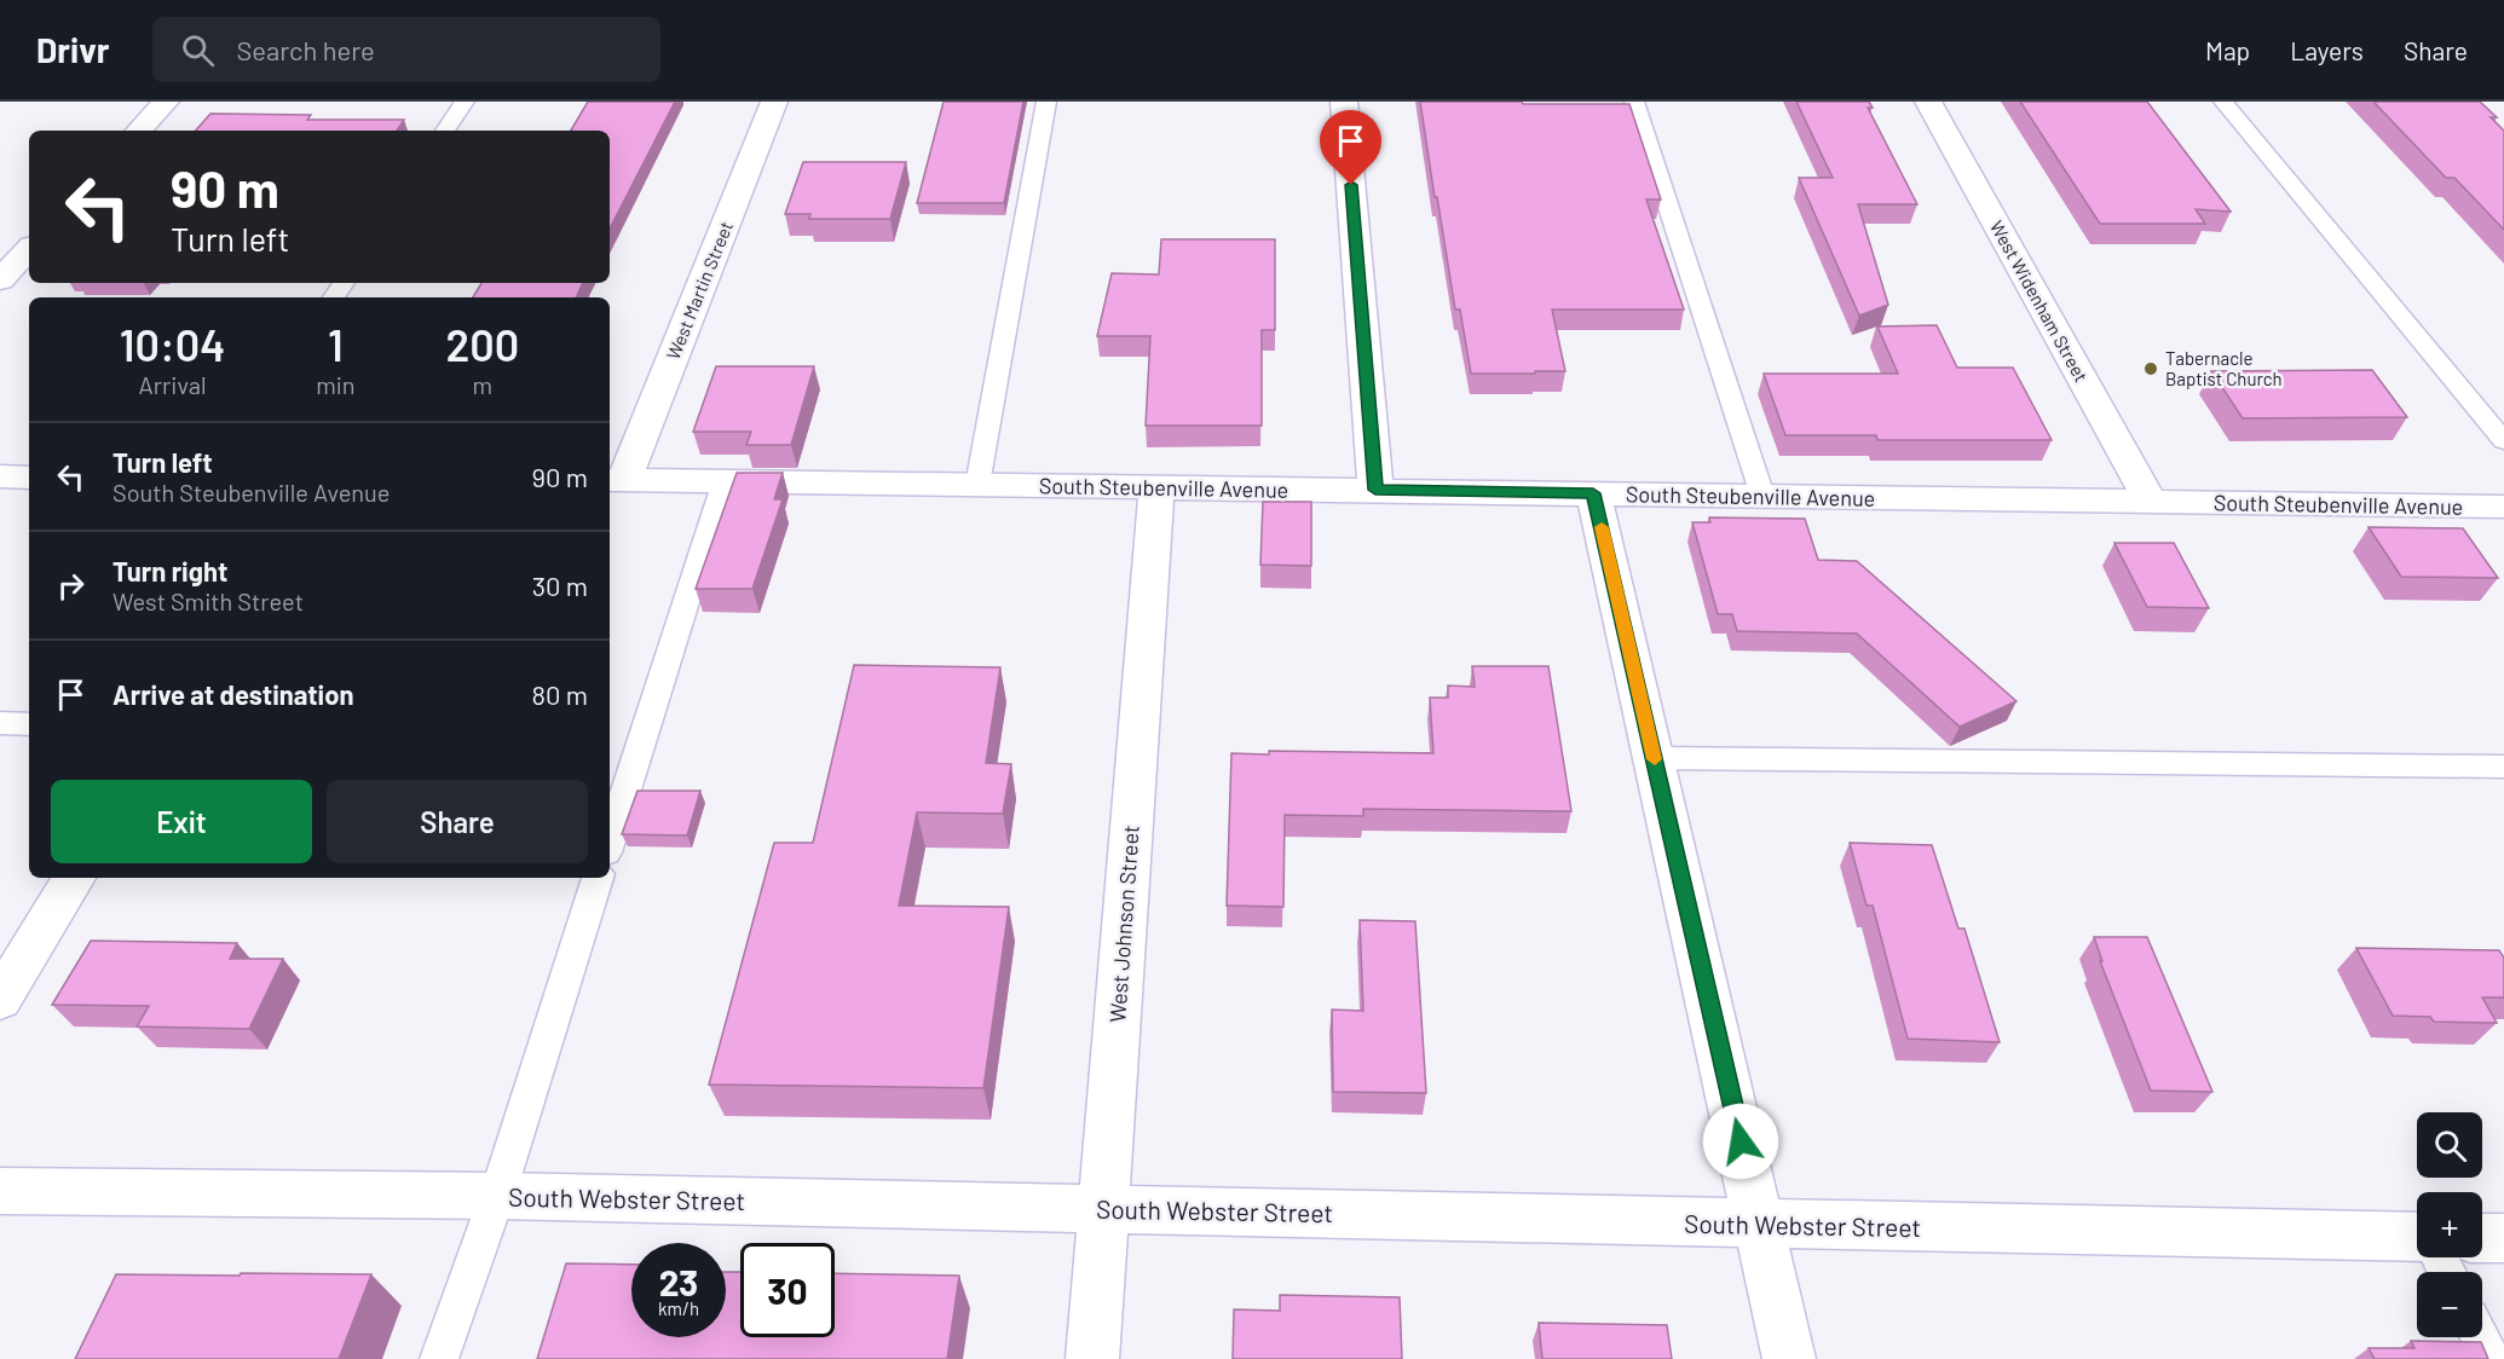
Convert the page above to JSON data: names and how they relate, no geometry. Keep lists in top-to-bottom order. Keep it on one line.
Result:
{"streets":{"street":["West Martin Street","West Widenham Street","South Steubenville Avenue","West Johnson Street","South Webster Street"]},"crossings":[["West Martin Street","South Steubenville Avenue"],["West Widenham Street","South Steubenville Avenue"],["South Steubenville Avenue","West Johnson Street"],["West Johnson Street","South Webster Street"]],"places":["Tabernacle Baptist Church"],"page":{"header":"Drivr","search":"Search here","nav":["Map","Layers","Share"],"turn":["90 m","Turn left"],"eta":["10:04","Arrival","1","min","200","m"],"list":[{"name":"Turn left","note":"South Steubenville Avenue","value":"90 m"},{"name":"Turn right","note":"West Smith Street","value":"30 m"},{"name":"Arrive at destination","value":"80 m"}],"buttons":["Exit","Share"],"map_buttons":["+","−"],"speed":"23 km/h","limit":"30"}}
